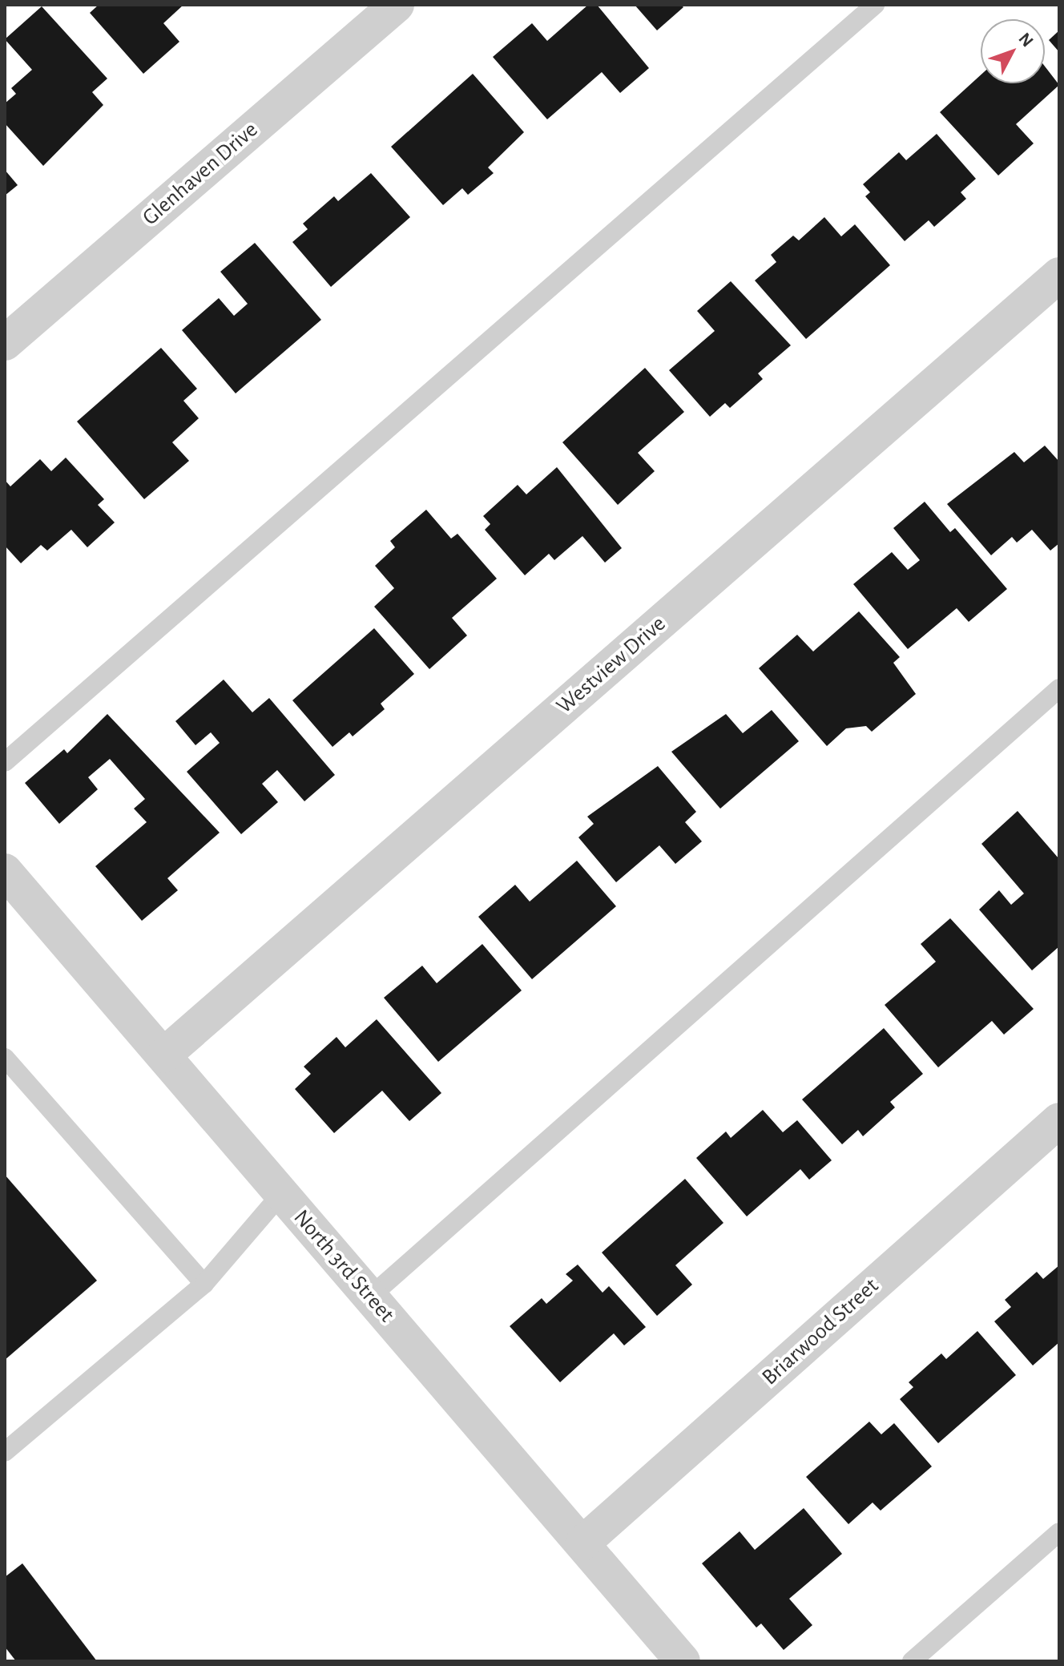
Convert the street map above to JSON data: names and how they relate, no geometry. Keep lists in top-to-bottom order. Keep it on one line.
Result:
{"streets":{"street":["Glenhaven Drive","Westview Drive","North 3rd Street","Briarwood Street"]},"crossings":[["Westview Drive","North 3rd Street"],["North 3rd Street","Briarwood Street"]],"north":"top right"}
